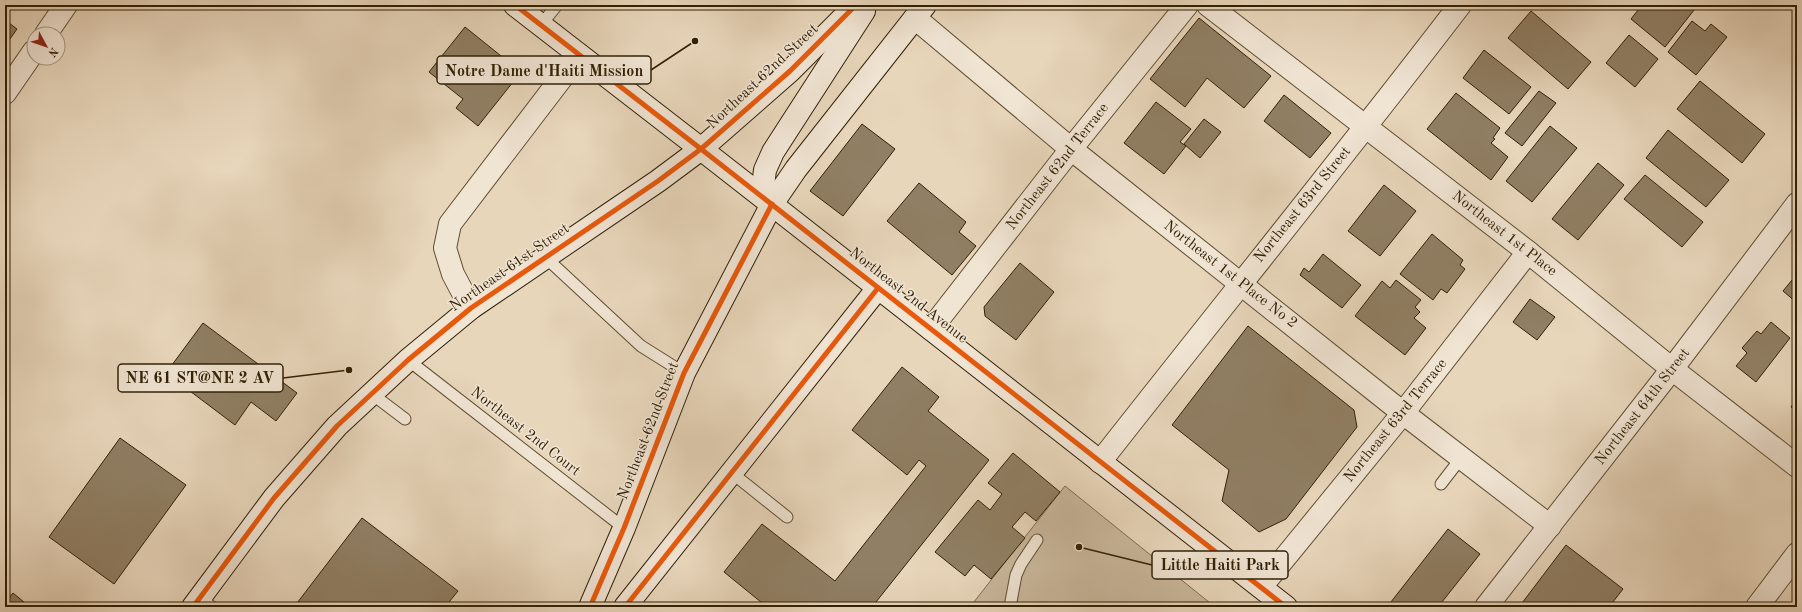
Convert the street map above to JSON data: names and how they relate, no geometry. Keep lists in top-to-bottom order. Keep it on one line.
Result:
{"streets":{"street":["Northeast 62nd Street","Northeast 62nd Terrace","Northeast 63rd Street","Northeast 1st Place","Northeast 61st Street","Northeast 1st Place No 2","Northeast 2nd Avenue","Northeast 64th Street","Northeast 63rd Terrace"],"lane":["Northeast 2nd Court"]},"crossings":[["Northeast 62nd Street","Northeast 61st Street"],["Northeast 62nd Street","Northeast 1st Place No 2"],["Northeast 62nd Street","Northeast 2nd Avenue"],["Northeast 62nd Street","Northeast 2nd Court"],["Northeast 62nd Terrace","Northeast 1st Place No 2"],["Northeast 62nd Terrace","Northeast 2nd Avenue"],["Northeast 63rd Street","Northeast 1st Place"],["Northeast 63rd Street","Northeast 1st Place No 2"],["Northeast 63rd Street","Northeast 2nd Avenue"],["Northeast 1st Place","Northeast 64th Street"],["Northeast 1st Place","Northeast 63rd Terrace"],["Northeast 61st Street","Northeast 2nd Avenue"],["Northeast 61st Street","Northeast 2nd Court"],["Northeast 1st Place No 2","Northeast 64th Street"],["Northeast 1st Place No 2","Northeast 63rd Terrace"],["Northeast 2nd Avenue","Northeast 63rd Terrace"]],"places":["Notre Dame d'Haiti Mission","NE 61 ST@NE 2 AV","Little Haiti Park"],"north":"bottom right"}
